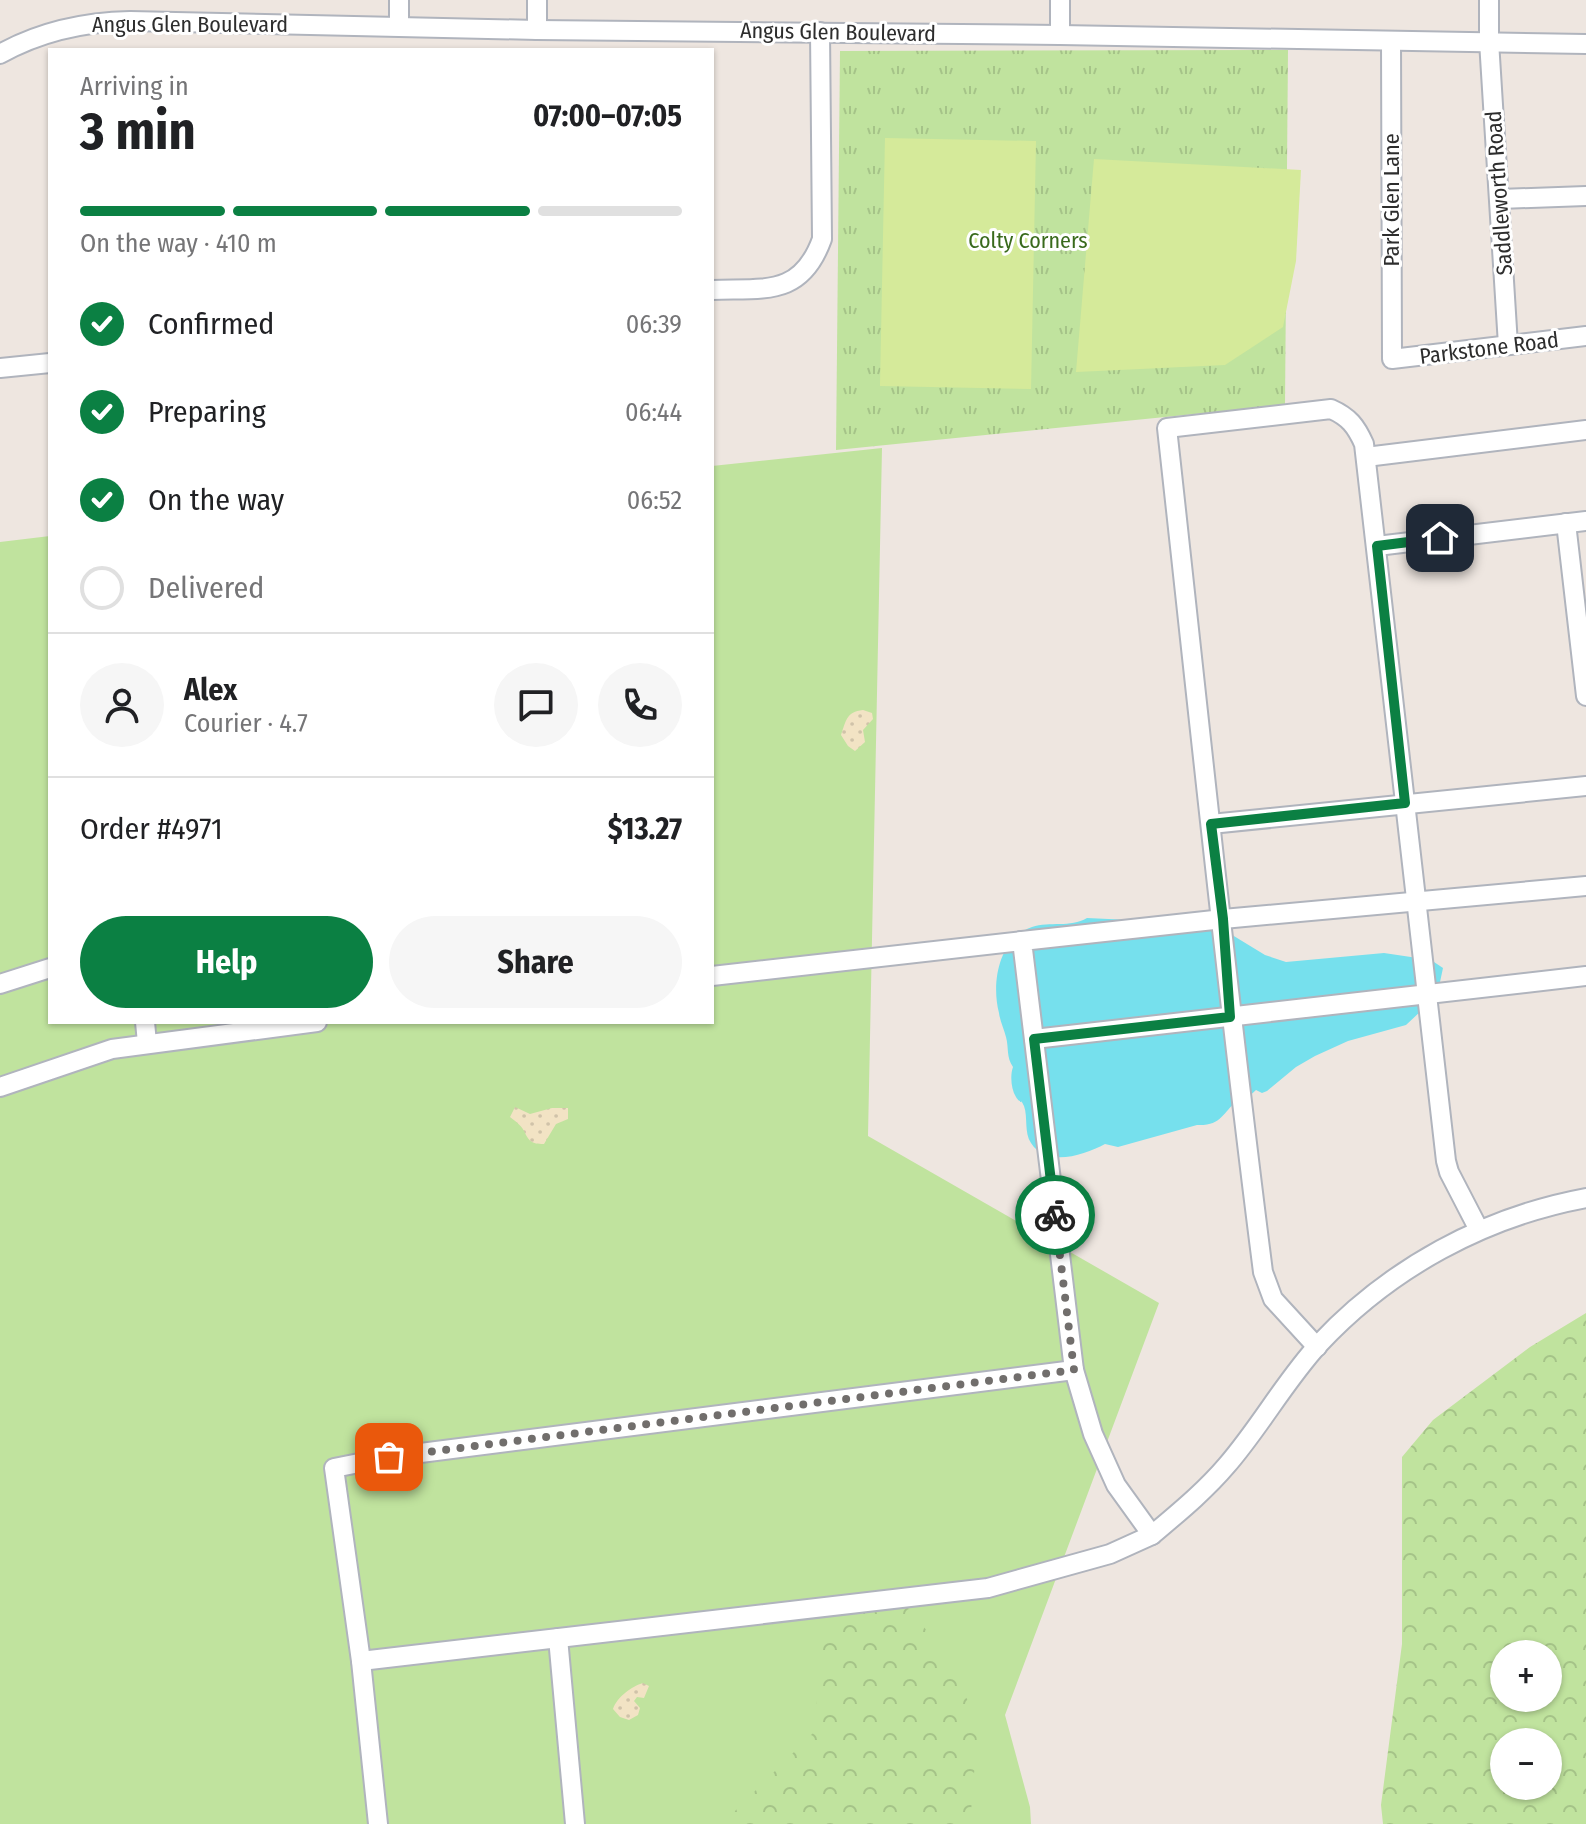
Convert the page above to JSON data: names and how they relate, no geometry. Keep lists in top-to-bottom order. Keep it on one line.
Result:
{"streets":{"street":["Angus Glen Boulevard","Saddleworth Road","Park Glen Lane","Parkstone Road"]},"crossings":[["Angus Glen Boulevard","Saddleworth Road"],["Angus Glen Boulevard","Park Glen Lane"],["Saddleworth Road","Parkstone Road"],["Park Glen Lane","Parkstone Road"]],"parks":["Colty Corners"],"page":{"heading":["3 min","Arriving in","07:00–07:05"],"panel":["Alex","Courier · 4.7","Order #4971","$13.27"],"bar":"On the way · 410 m","list":[["Confirmed","06:39"],["Preparing","06:44"],["On the way","06:52"],"Delivered"],"buttons":["Help","Share"],"map_buttons":["+","−"]}}
